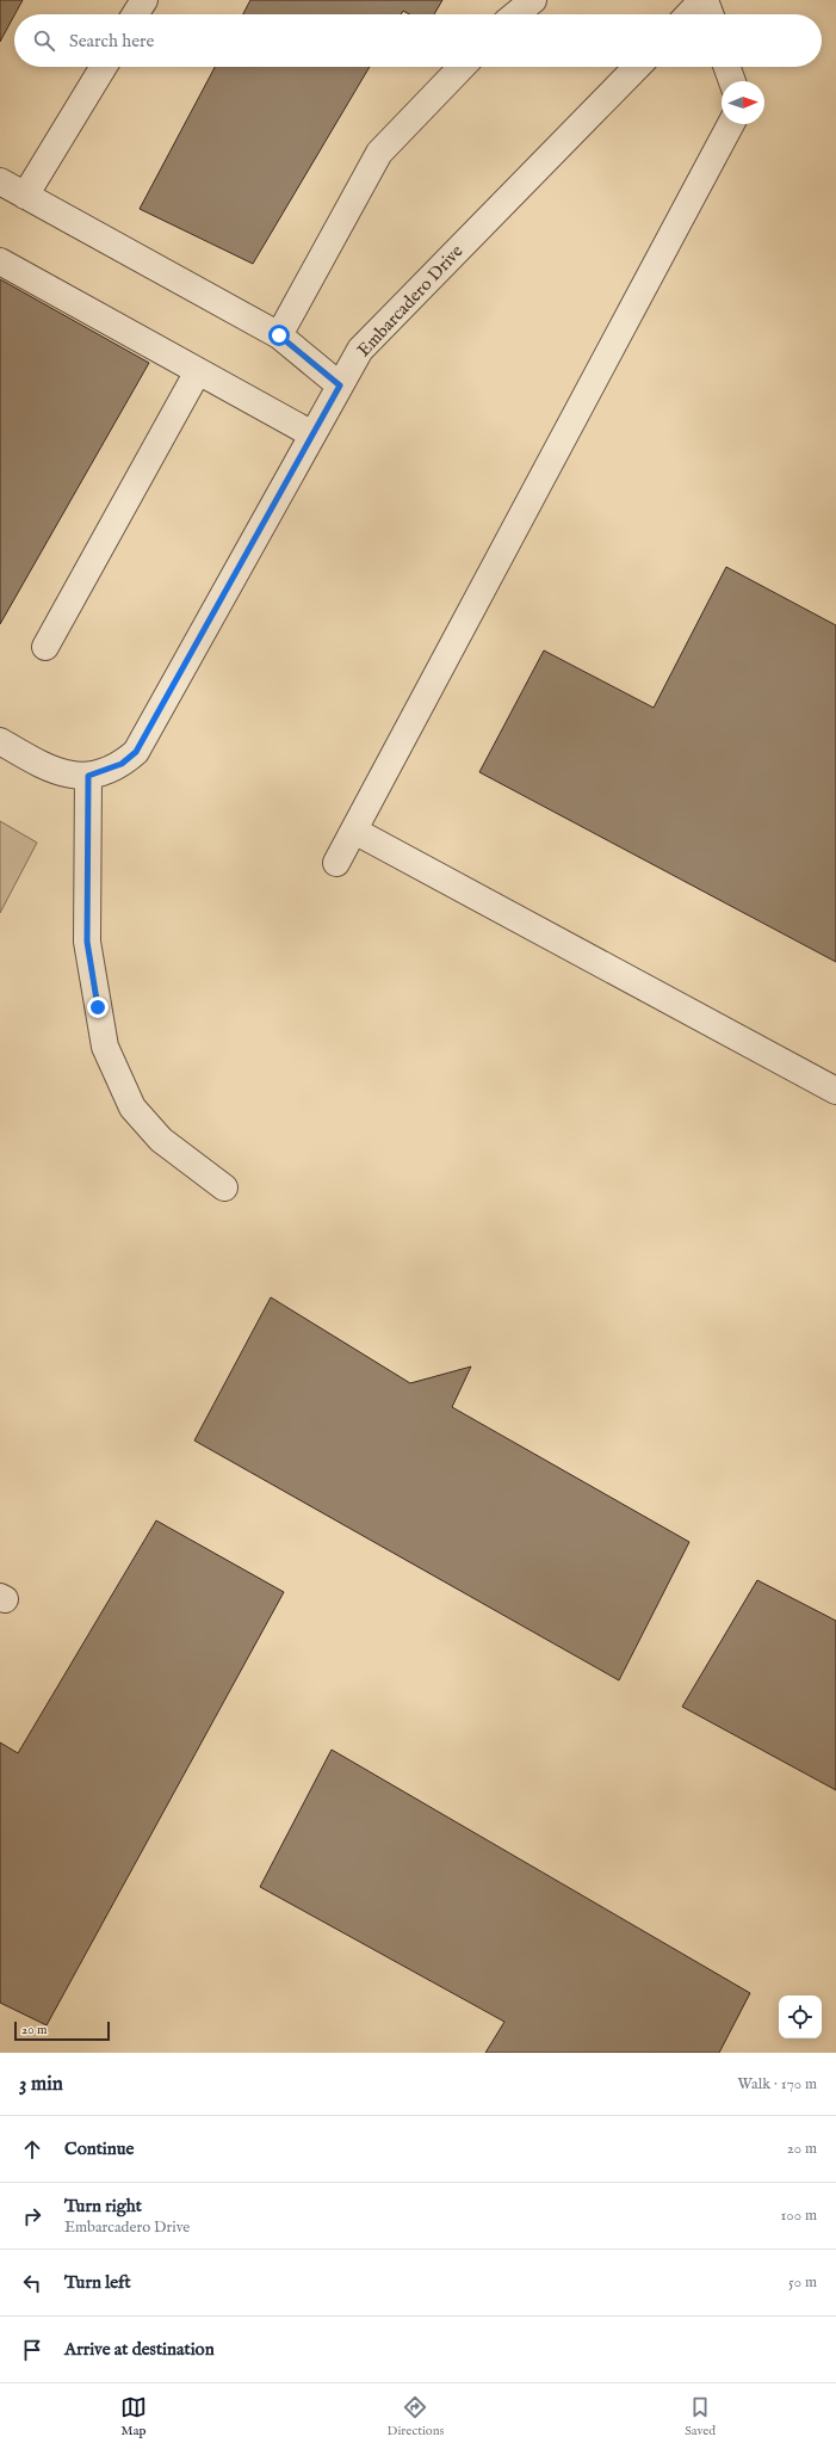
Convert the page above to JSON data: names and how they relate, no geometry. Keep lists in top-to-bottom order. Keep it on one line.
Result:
{"streets":{"street":["Embarcadero Drive"]},"scale_bar":"20 m","north":"right","page":{"search":"Search here","scale":"20 m","heading":["3 min","Walk · 170 m"],"list":[["Continue","20 m"],["Turn right","Embarcadero Drive","100 m"],["Turn left","50 m"],"Arrive at destination"],"nav":["Map","Directions","Saved"]}}
